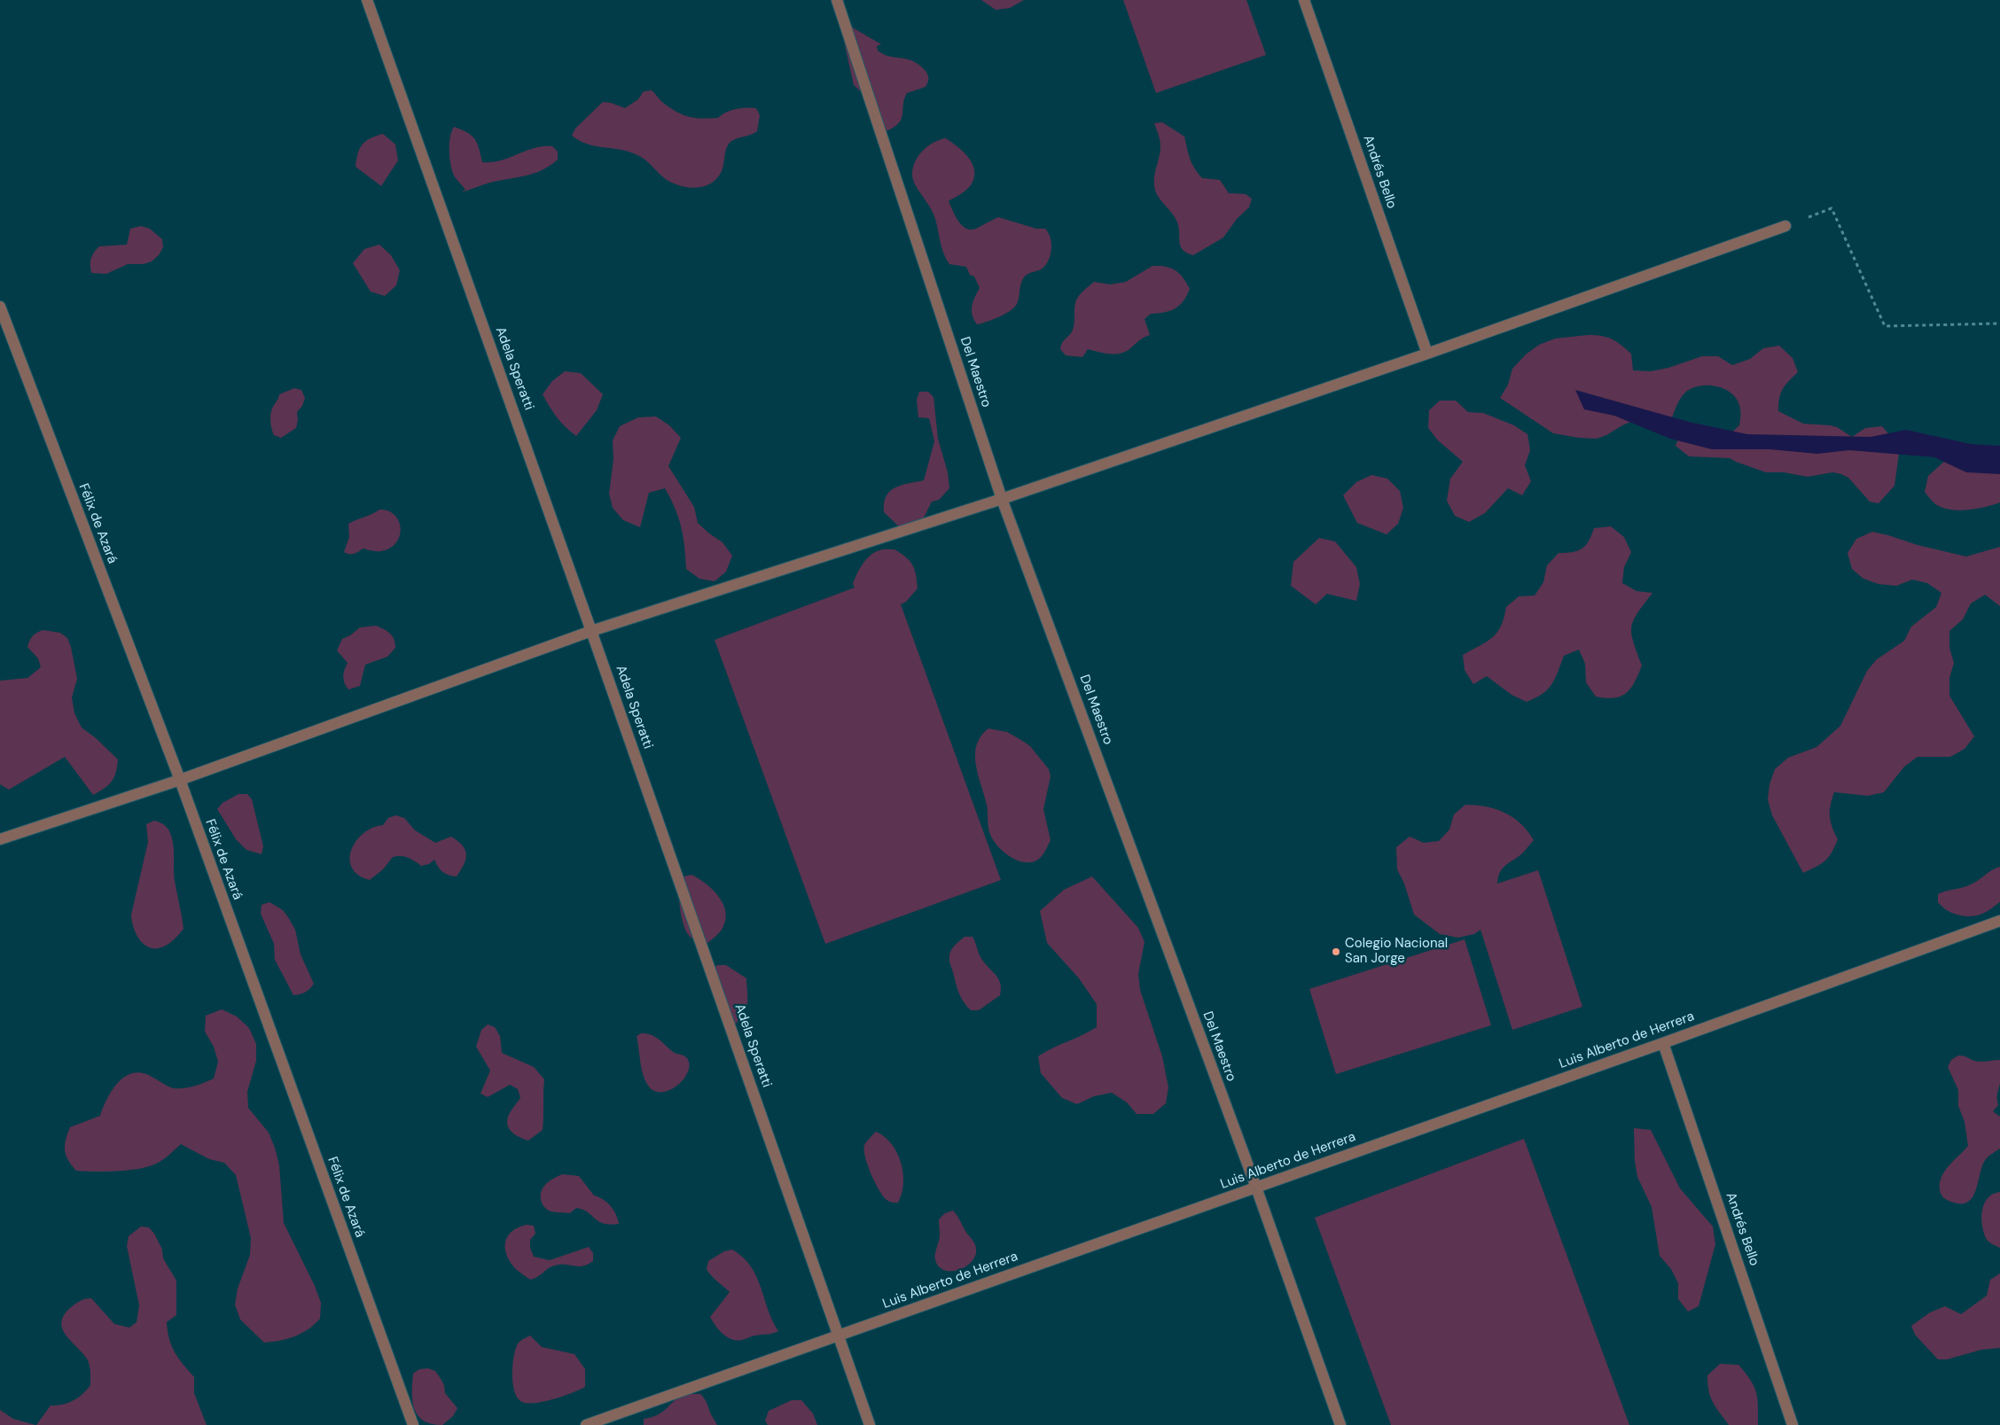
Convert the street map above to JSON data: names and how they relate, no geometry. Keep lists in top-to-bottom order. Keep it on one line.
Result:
{"streets":{"street":["Andrés Bello","Adela Speratti","Del Maestro","Félix de Azará","Luis Alberto de Herrera"]},"crossings":[["Andrés Bello","Luis Alberto de Herrera"],["Adela Speratti","Luis Alberto de Herrera"],["Del Maestro","Luis Alberto de Herrera"]],"places":["Colegio Nacional San Jorge"]}
